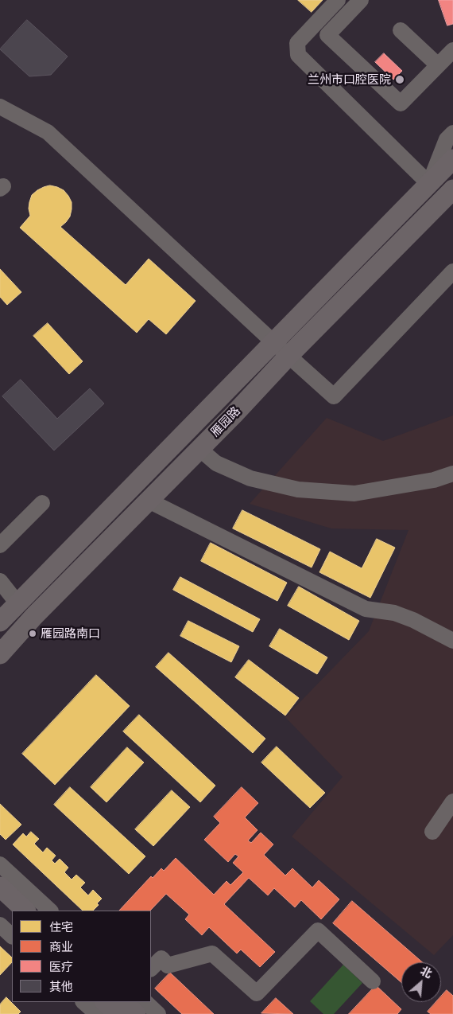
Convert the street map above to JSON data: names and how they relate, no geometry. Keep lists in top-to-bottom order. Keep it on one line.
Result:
{"streets":{"main road":["雁园路"]},"places":["兰州市口腔医院","雁园路南口"],"legend":["住宅","商业","医疗","其他"],"north":"top right"}
